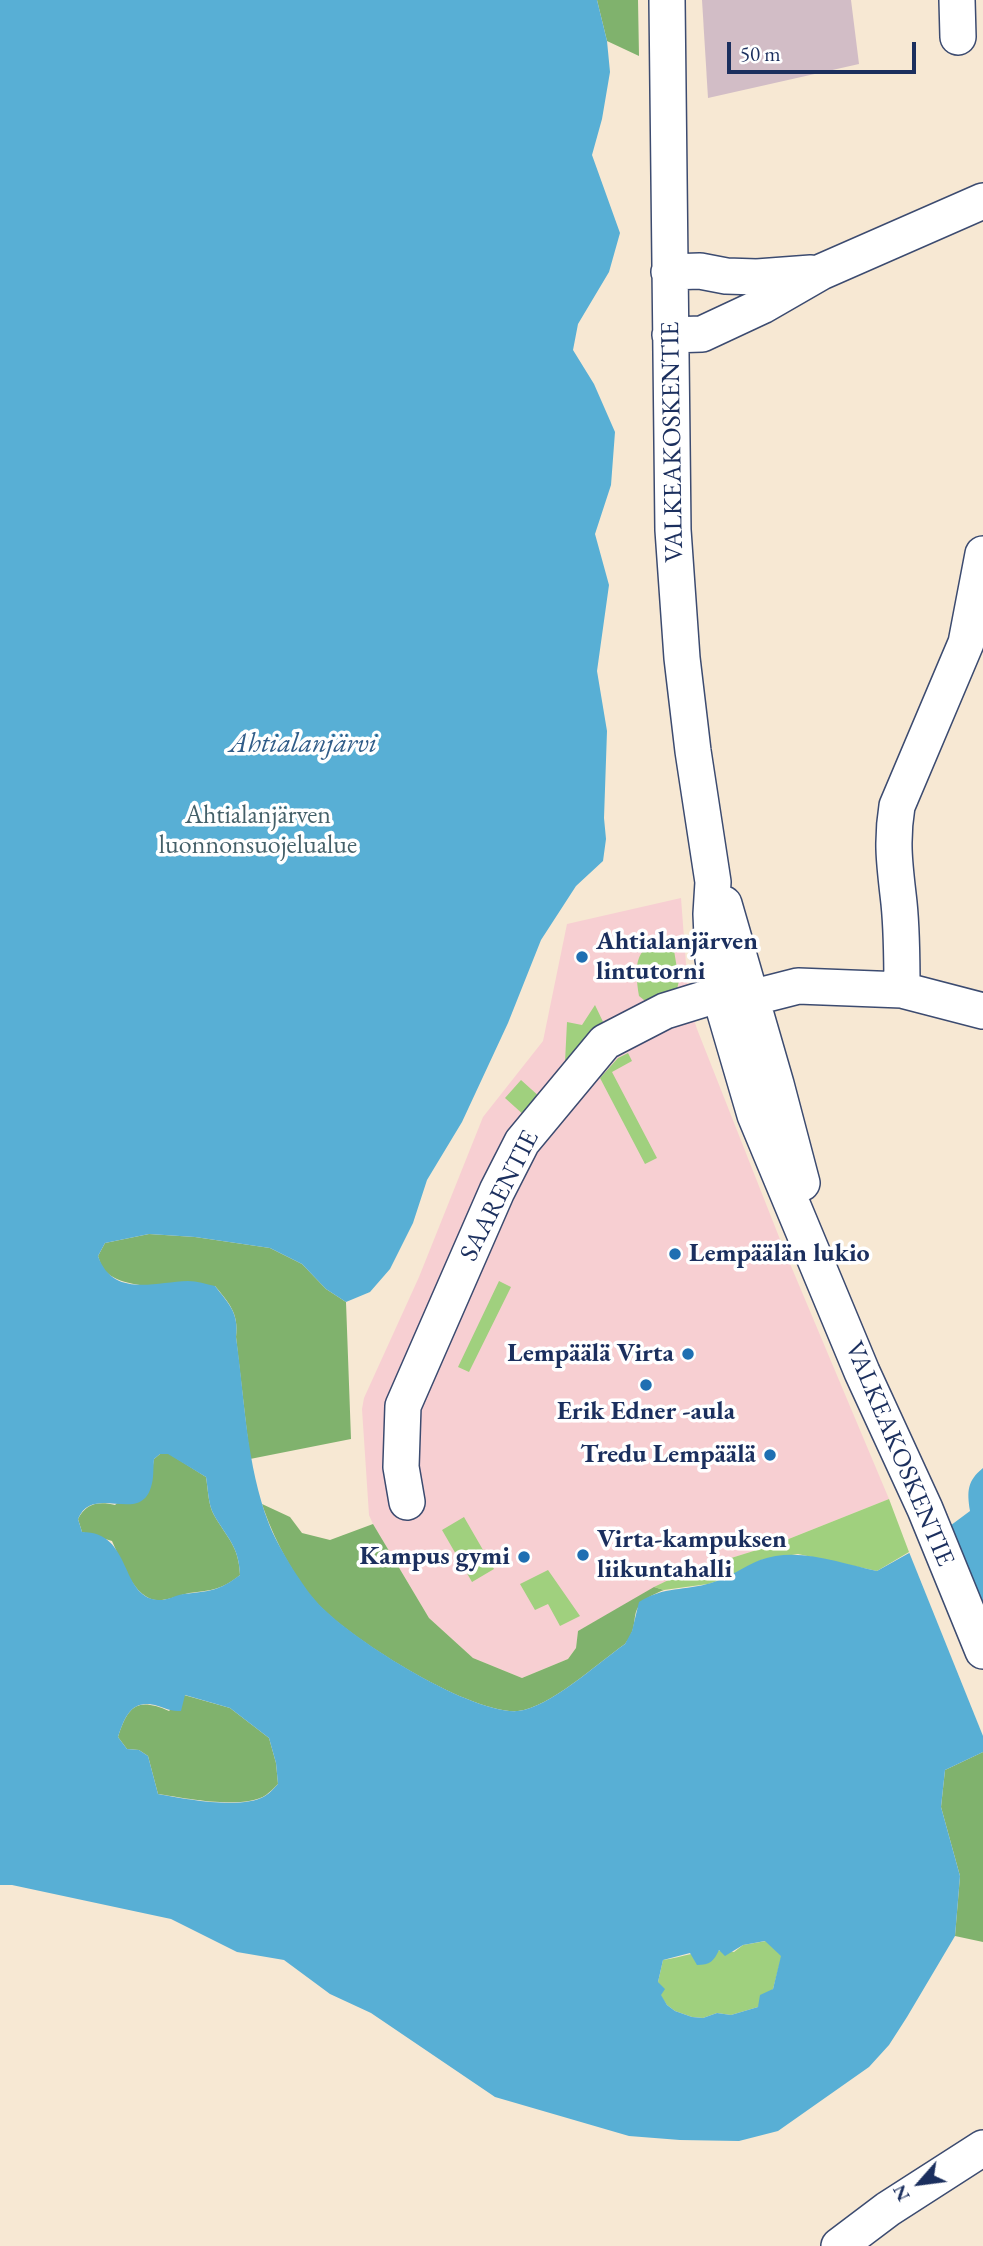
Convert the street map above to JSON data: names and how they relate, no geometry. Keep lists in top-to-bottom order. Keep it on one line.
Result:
{"streets":{"street":["VALKEAKOSKENTIE","SAARENTIE"]},"crossings":[["VALKEAKOSKENTIE","SAARENTIE"]],"water":["Ahtialanjärvi"],"parks":["Ahtialanjärven luonnonsuojelualue"],"places":["Ahtialanjärven lintutorni","Lempäälän lukio","Lempäälä Virta","Erik Edner -aula","Tredu Lempäälä","Virta-kampuksen liikuntahalli","Kampus gymi"],"scale_bar":"50 m","north":"bottom left"}
